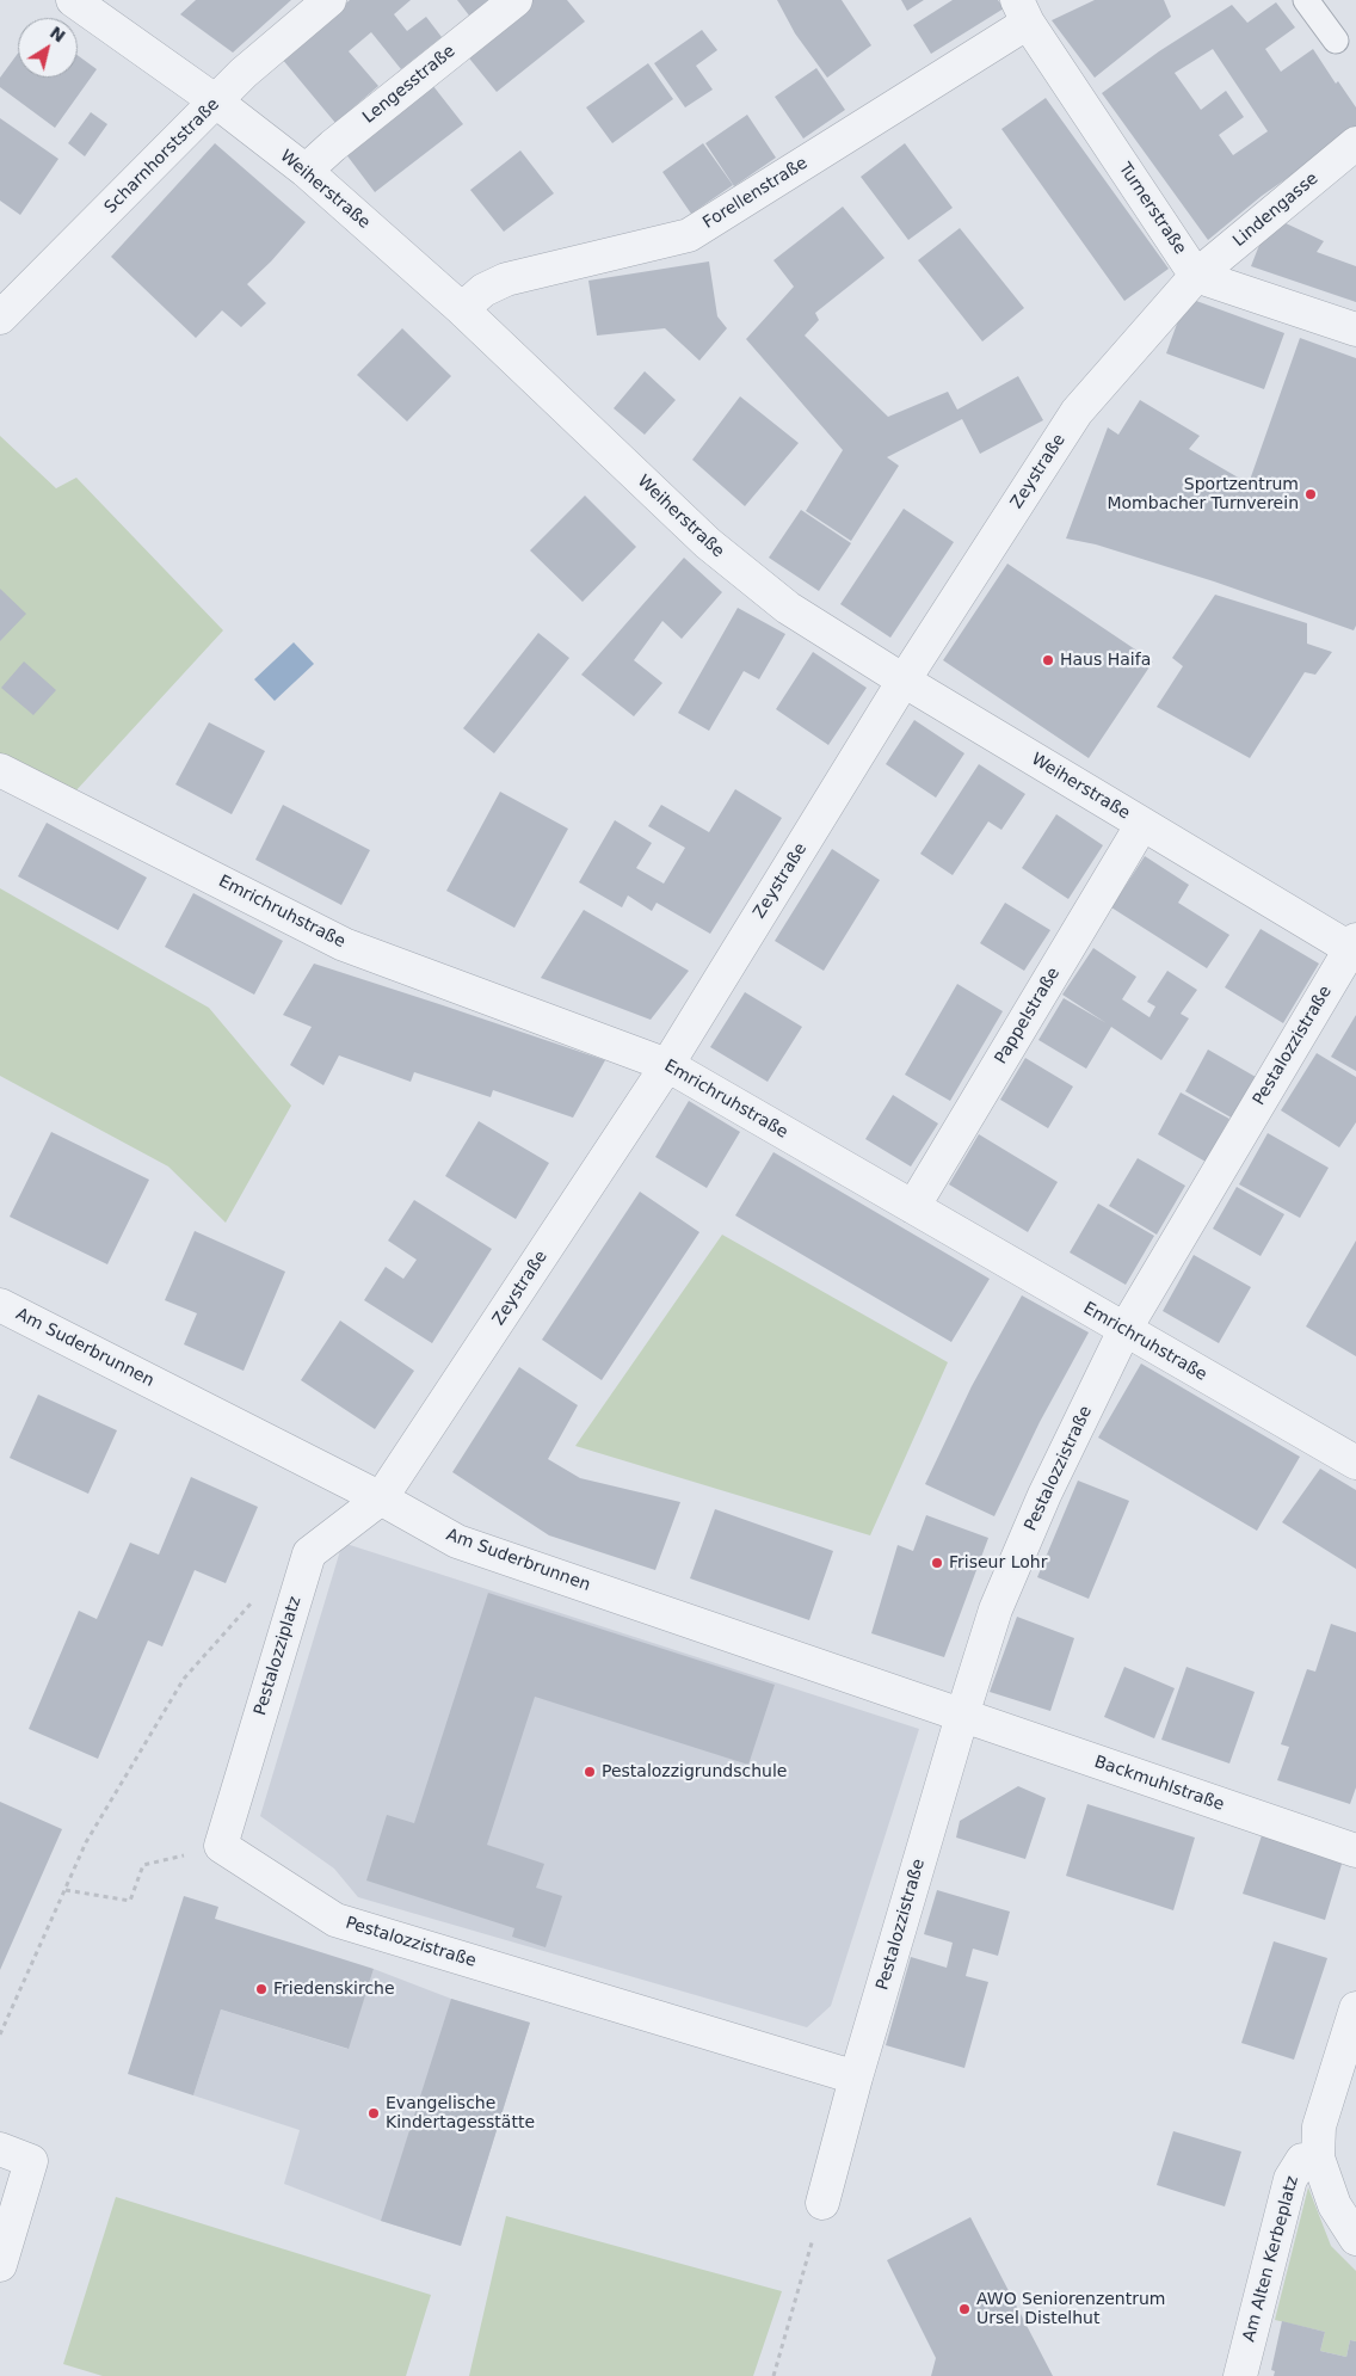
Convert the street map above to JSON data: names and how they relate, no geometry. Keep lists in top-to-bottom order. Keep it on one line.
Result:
{"streets":{"street":["Lengesstraße","Scharnhorststraße","Weiherstraße","Forellenstraße","Turnerstraße","Lindengasse","Zeystraße","Emrichruhstraße","Pappelstraße","Pestalozzistraße","Am Suderbrunnen","Pestalozziplatz","Backmuhlstraße","Am Alten Kerbeplatz"]},"crossings":[["Lengesstraße","Weiherstraße"],["Scharnhorststraße","Weiherstraße"],["Weiherstraße","Forellenstraße"],["Weiherstraße","Zeystraße"],["Weiherstraße","Pappelstraße"],["Weiherstraße","Pestalozzistraße"],["Forellenstraße","Turnerstraße"],["Turnerstraße","Lindengasse"],["Turnerstraße","Zeystraße"],["Lindengasse","Zeystraße"],["Zeystraße","Emrichruhstraße"],["Zeystraße","Am Suderbrunnen"],["Zeystraße","Pestalozziplatz"],["Emrichruhstraße","Pappelstraße"],["Emrichruhstraße","Pestalozzistraße"],["Pestalozzistraße","Am Suderbrunnen"],["Pestalozzistraße","Pestalozziplatz"],["Pestalozzistraße","Backmuhlstraße"],["Am Suderbrunnen","Pestalozziplatz"],["Am Suderbrunnen","Backmuhlstraße"]],"places":["Sportzentrum Mombacher Turnverein","Haus Haifa","Friseur Lohr","Pestalozzigrundschule","Friedenskirche","Evangelische Kindertagesstätte","AWO Seniorenzentrum Ursel Distelhut"],"north":"top right"}
